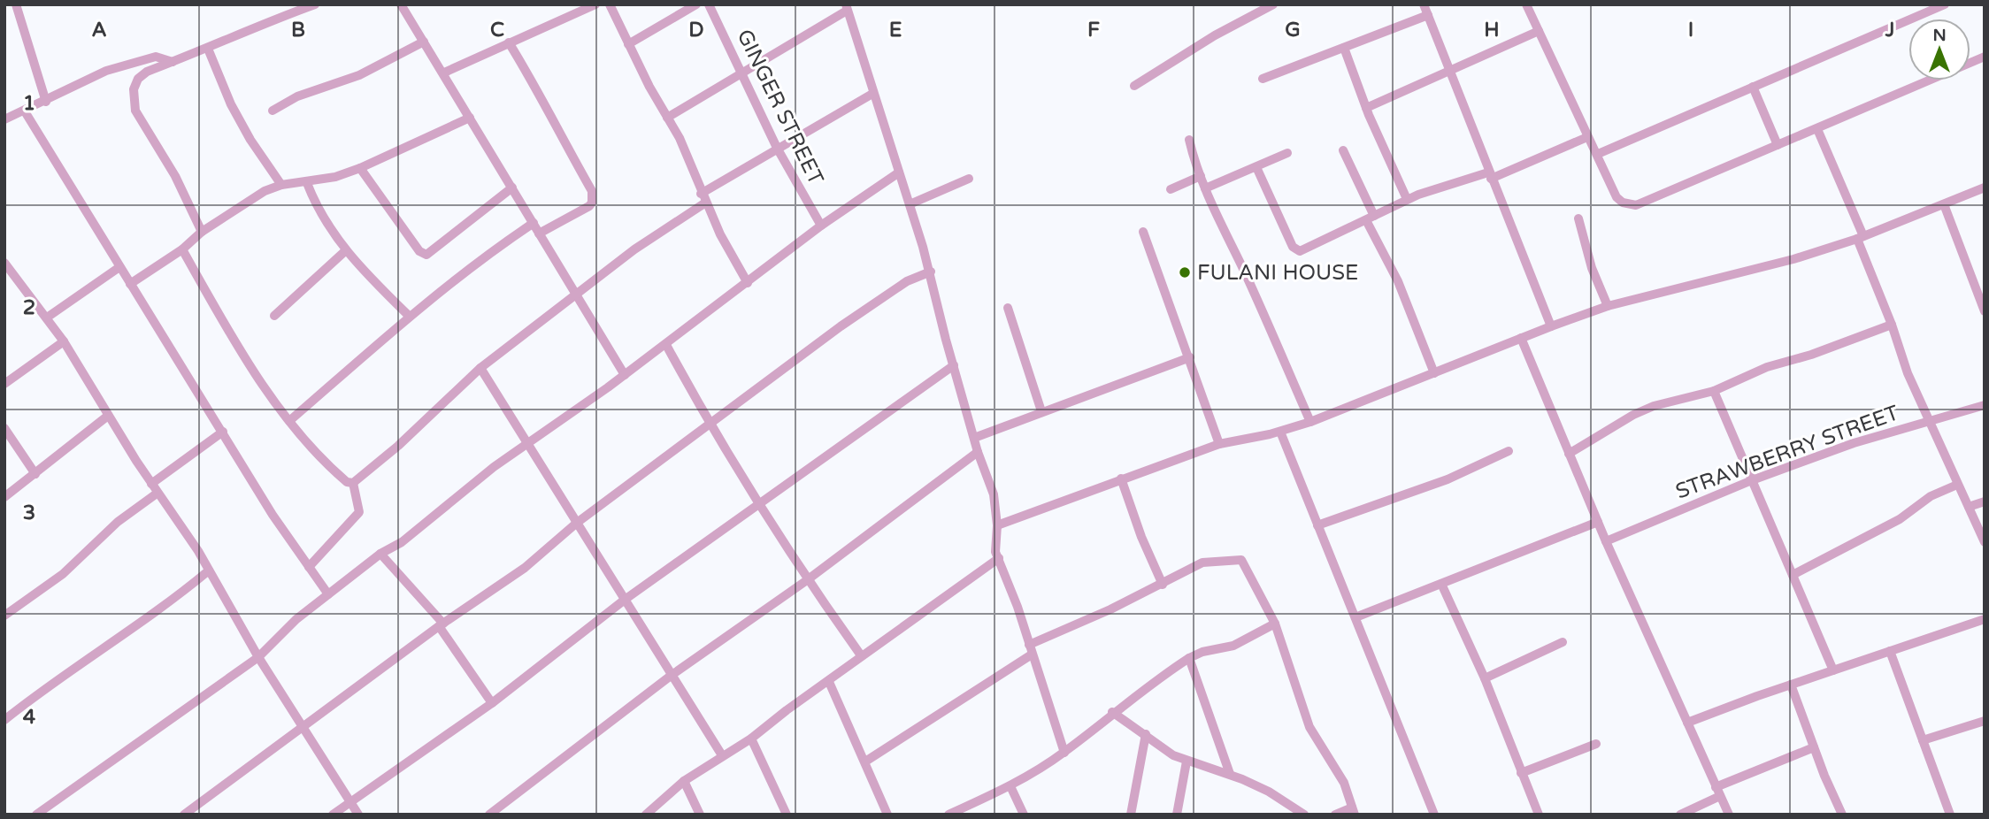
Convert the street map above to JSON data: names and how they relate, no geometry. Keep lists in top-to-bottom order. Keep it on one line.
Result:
{"streets":{"street":["GINGER STREET","STRAWBERRY STREET"]},"places":["FULANI HOUSE"],"north":"top","grid":{"columns":["A","B","C","D","E","F","G","H","I","J"],"rows":["1","2","3","4"]}}
